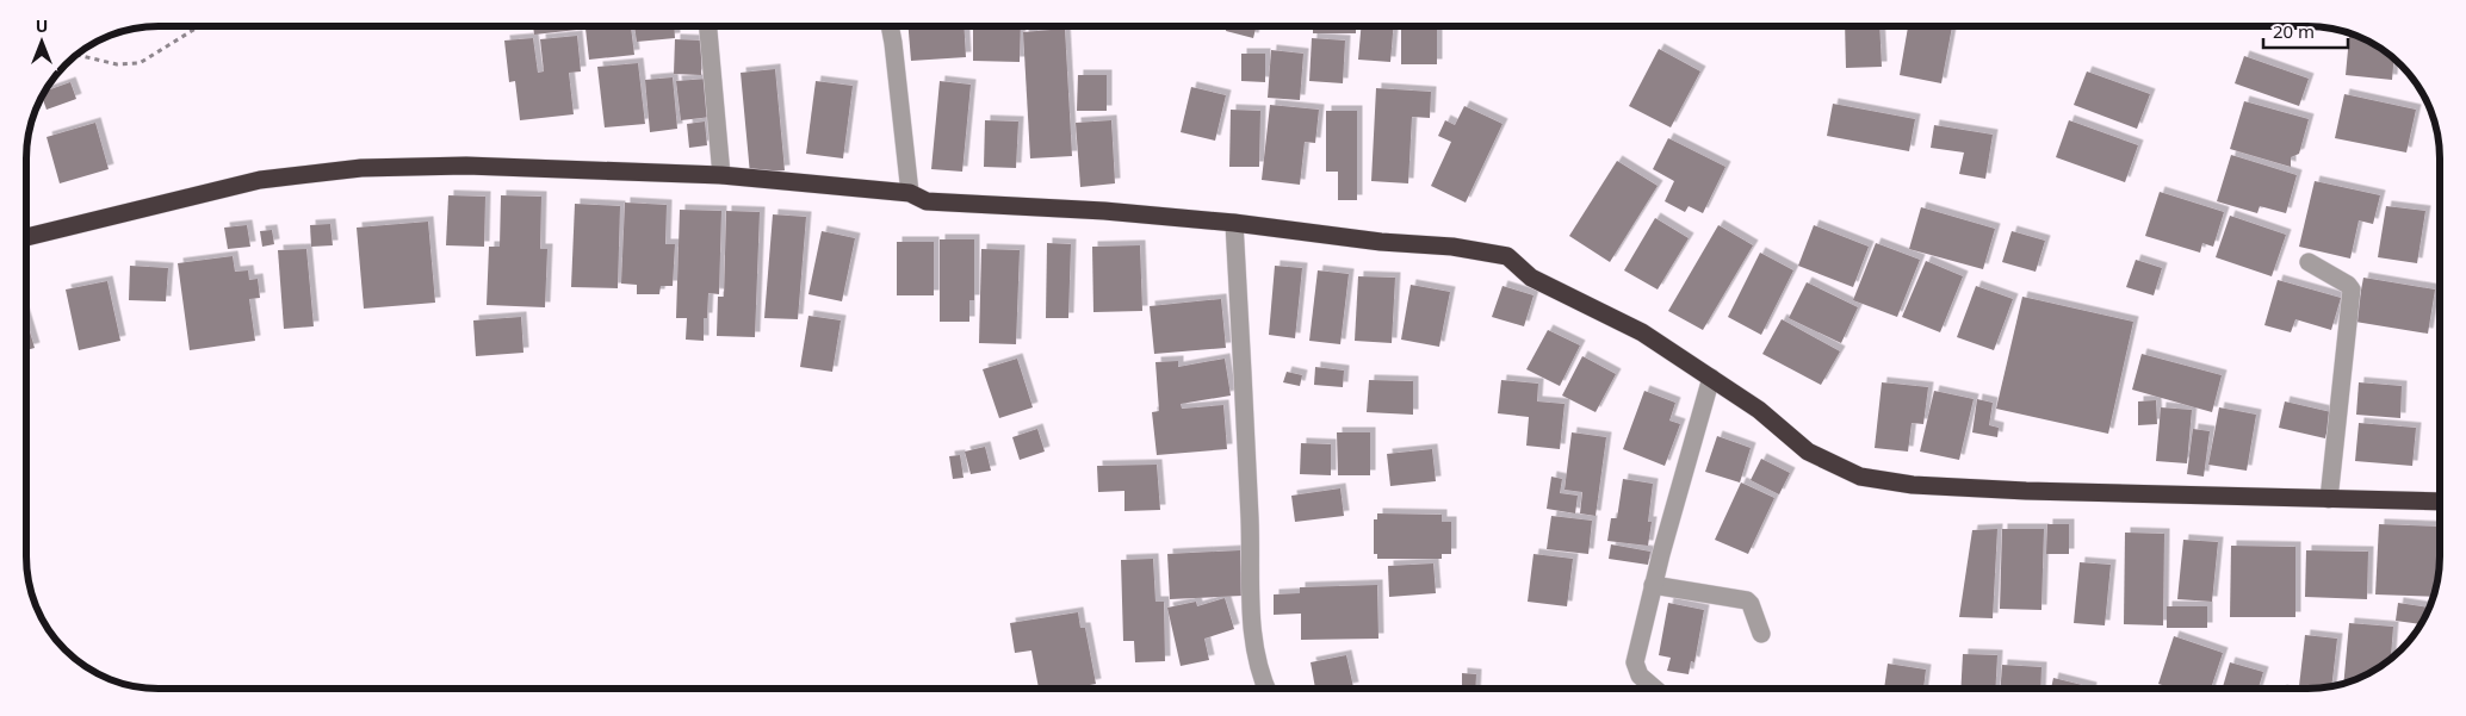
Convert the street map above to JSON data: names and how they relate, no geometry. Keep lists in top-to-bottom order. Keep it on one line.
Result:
{"scale_bar":"20 m","north":"top"}
